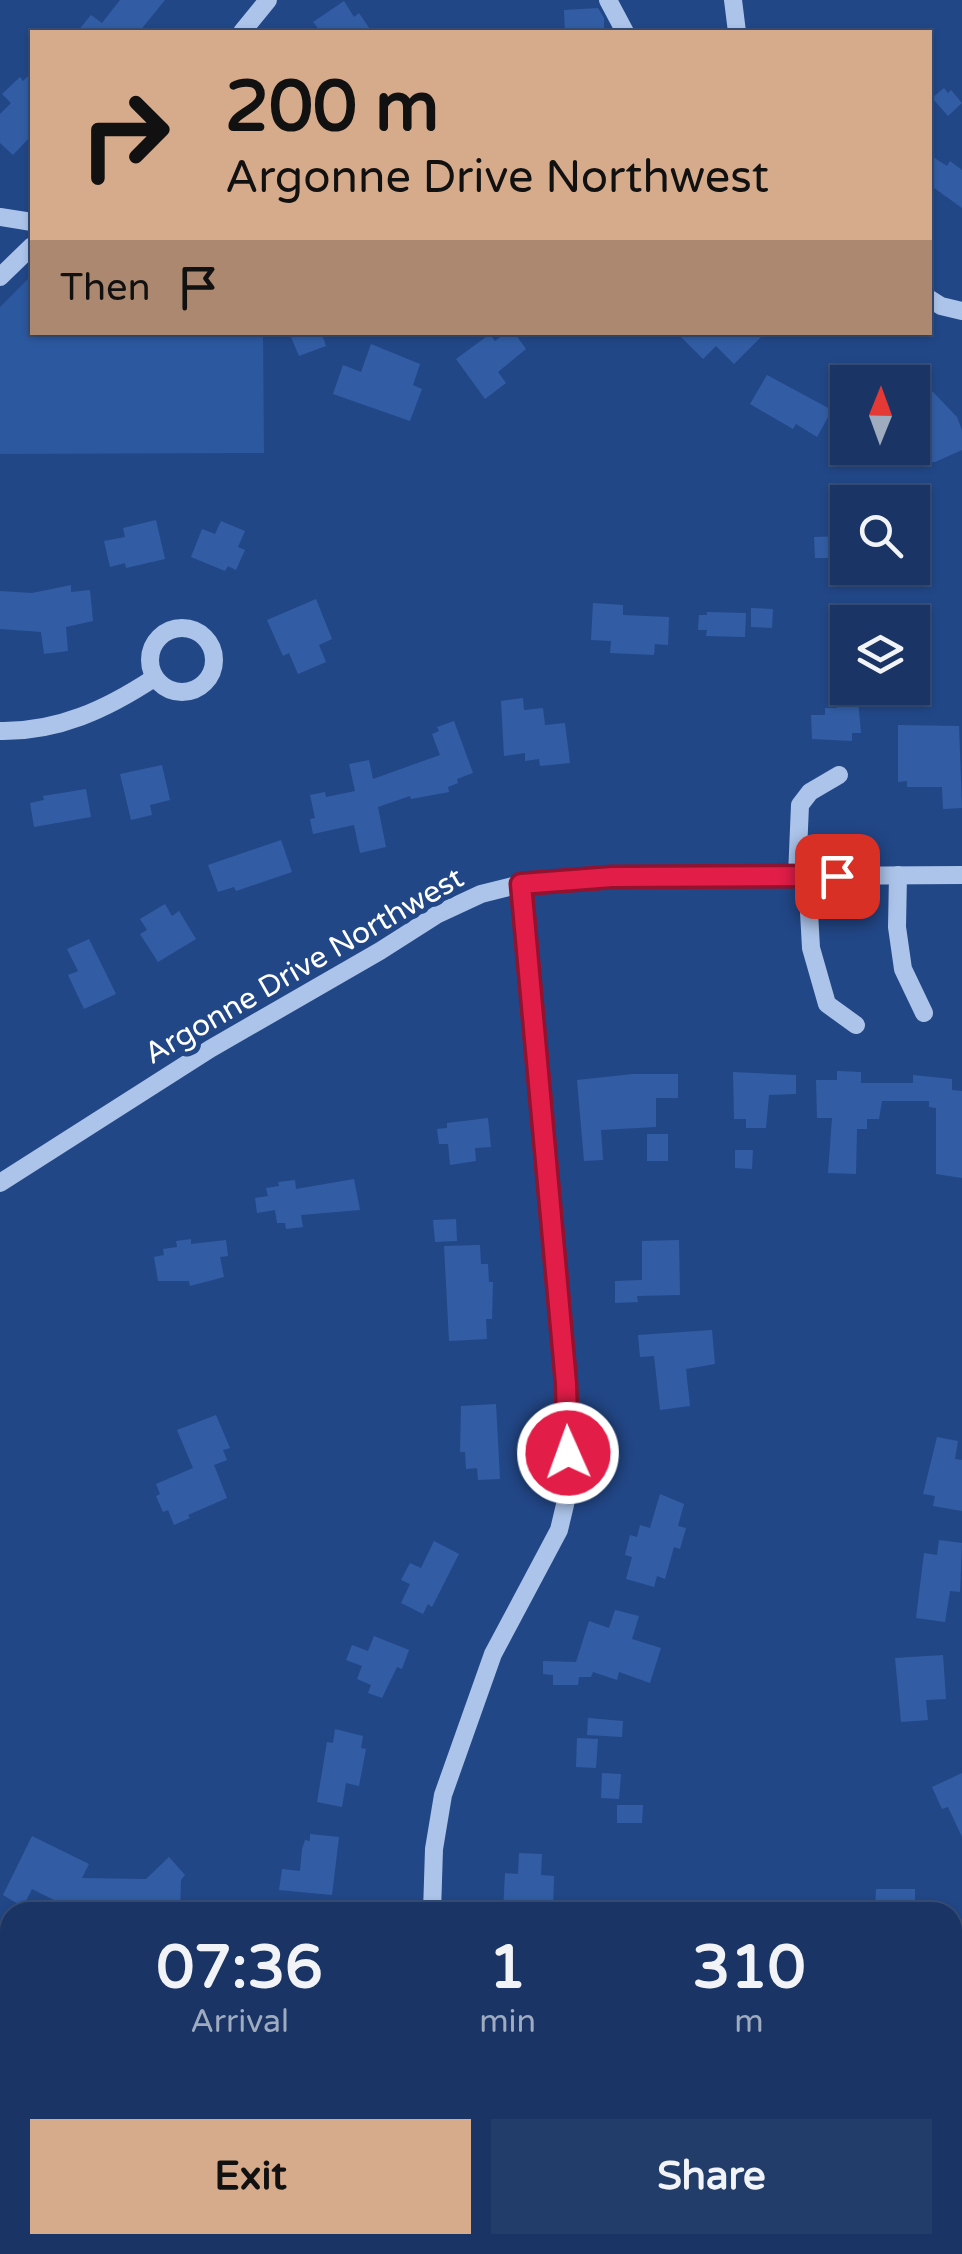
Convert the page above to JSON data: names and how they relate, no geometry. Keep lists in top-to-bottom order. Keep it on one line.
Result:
{"streets":{"street":["Argonne Drive Northwest"]},"north":"top","page":{"turn":["200 m","Argonne Drive Northwest"],"then":"Then","eta":["07:36","Arrival","1","min","310","m"],"buttons":["Exit","Share"]}}
